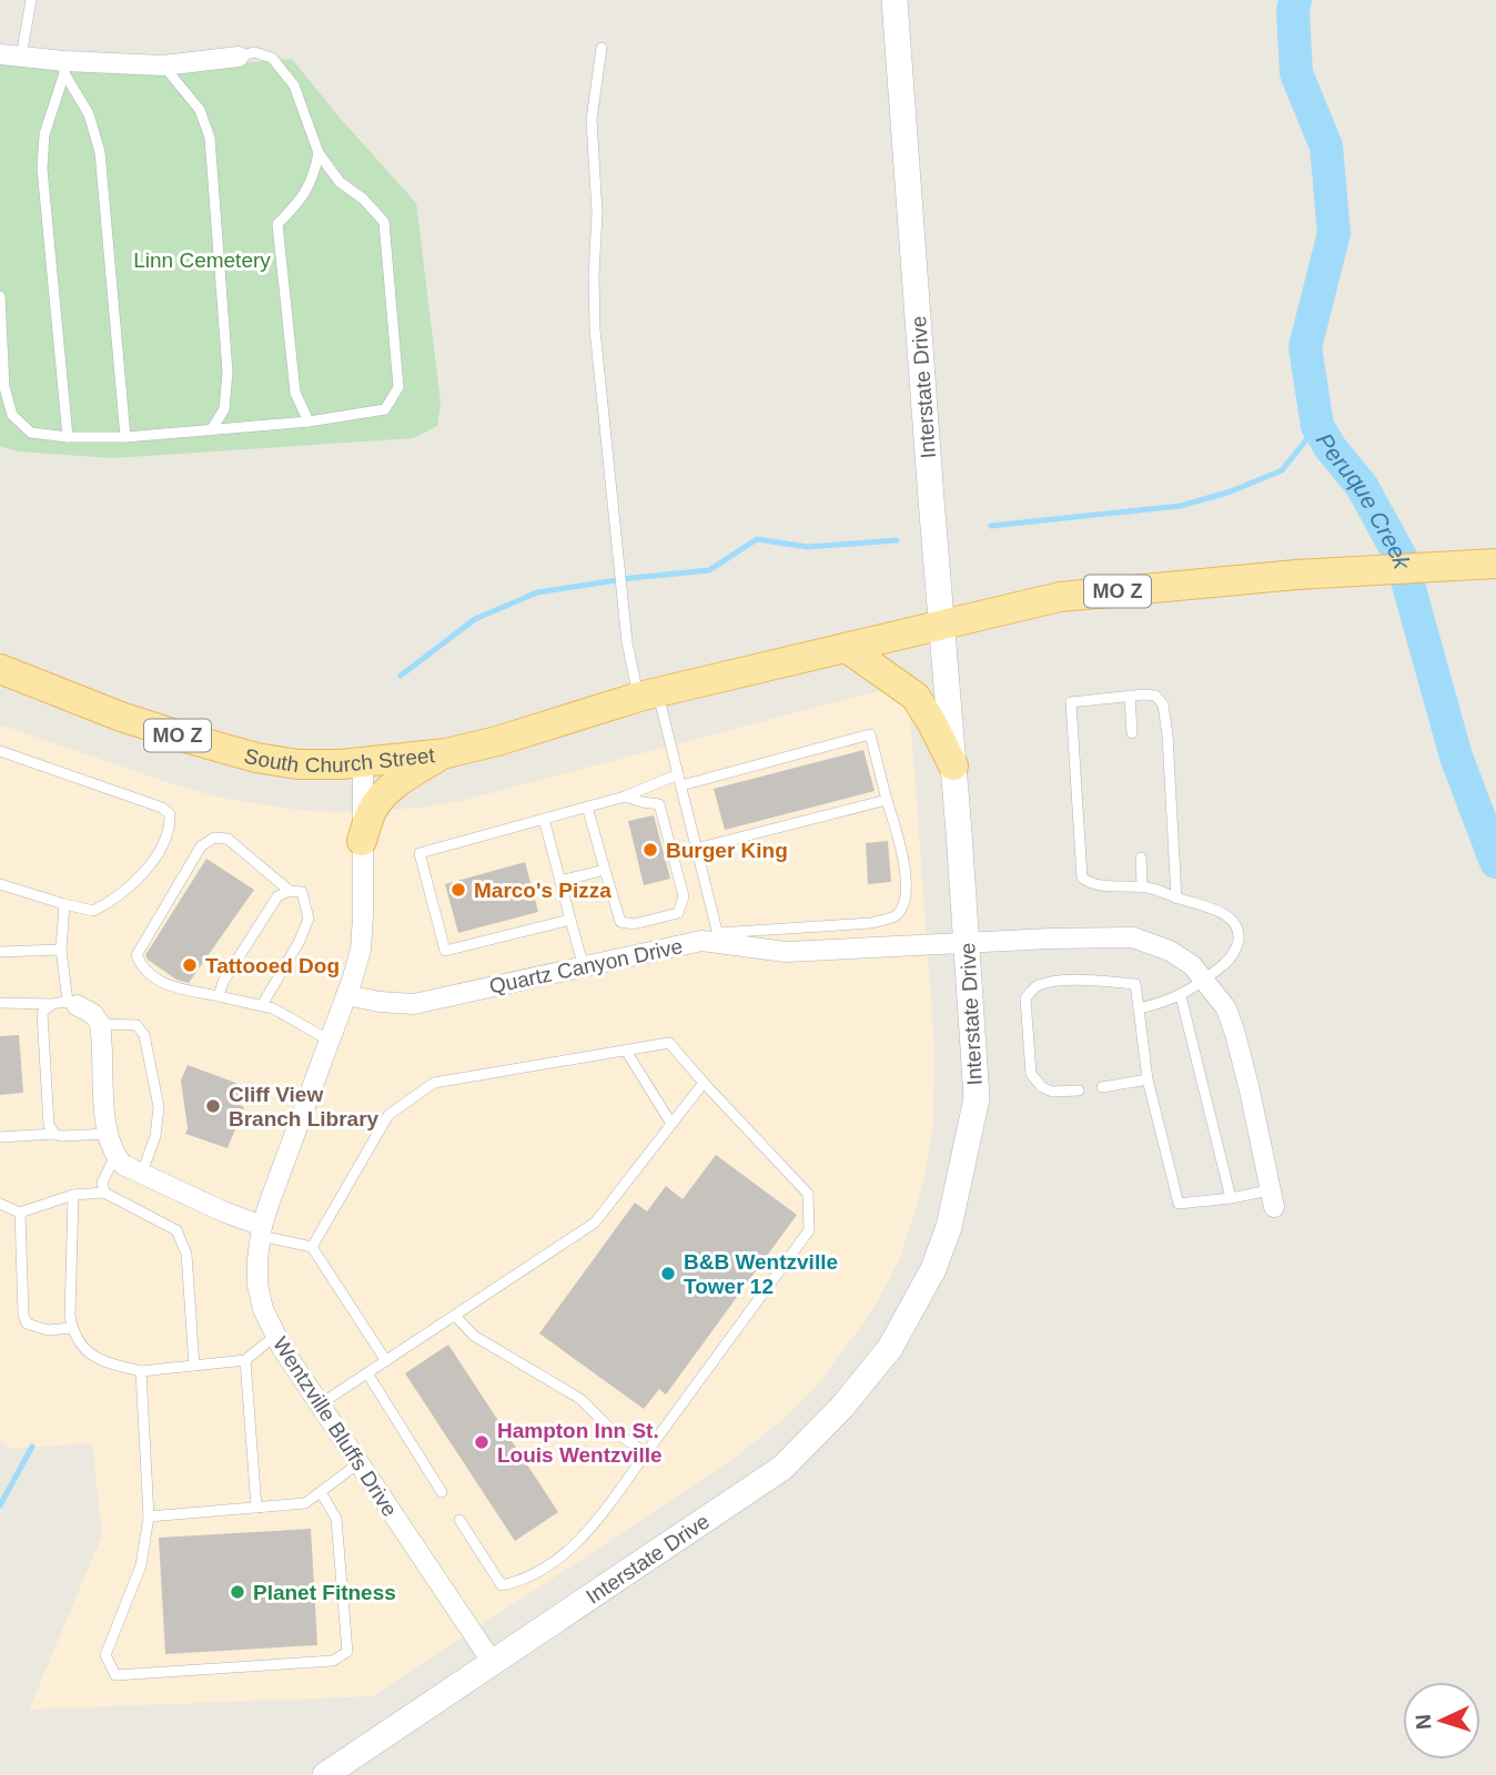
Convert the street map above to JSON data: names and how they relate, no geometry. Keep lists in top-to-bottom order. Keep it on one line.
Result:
{"streets":{"main road":["Interstate Drive","MO Z","South Church Street"],"street":["Quartz Canyon Drive","Wentzville Bluffs Drive"]},"crossings":[["Interstate Drive","MO Z"],["Interstate Drive","Quartz Canyon Drive"],["Interstate Drive","Wentzville Bluffs Drive"],["MO Z","South Church Street"],["South Church Street","Wentzville Bluffs Drive"],["Quartz Canyon Drive","Wentzville Bluffs Drive"]],"water":["Peruque Creek"],"parks":["Linn Cemetery"],"places":["Burger King","Marco's Pizza","Tattooed Dog","Cliff View Branch Library","B&B Wentzville Tower 12","Hampton Inn St. Louis Wentzville","Planet Fitness"],"north":"left"}
